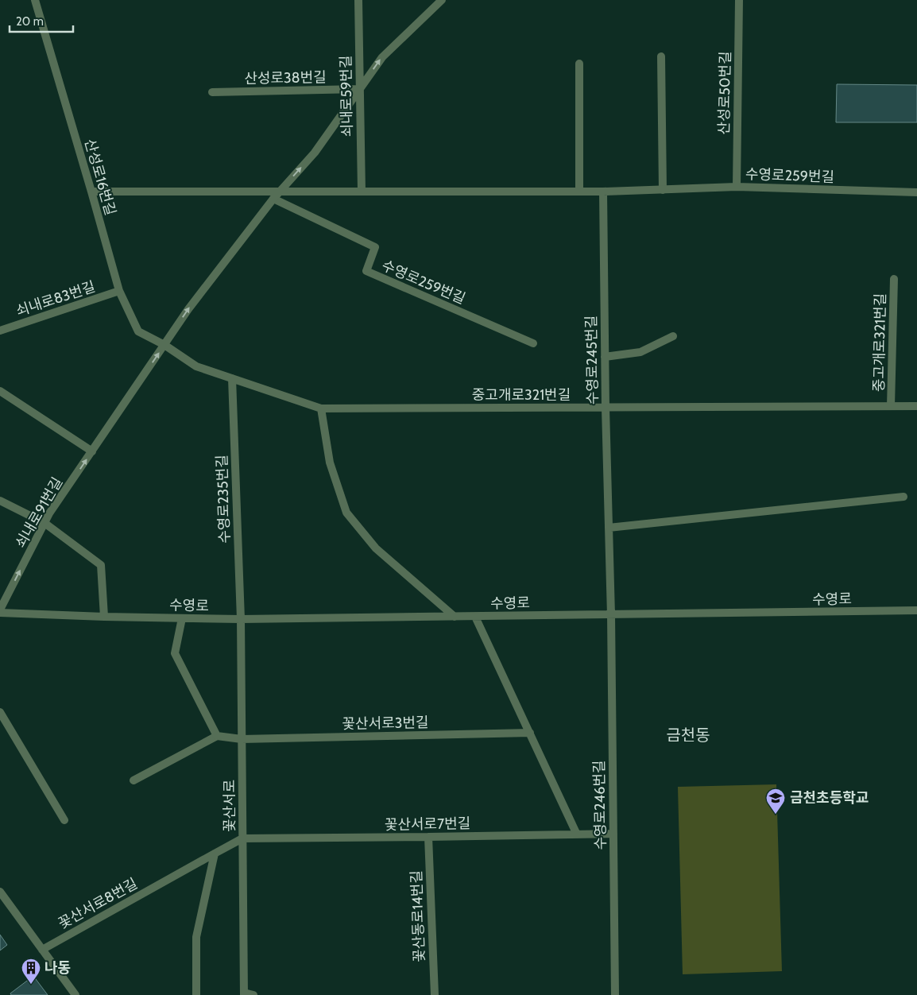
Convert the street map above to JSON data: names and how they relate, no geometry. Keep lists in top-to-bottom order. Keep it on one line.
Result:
{"streets":{"street":["산성로38번길","산성로50번길","쇠내로59번길","수영로259번길","산성로16번길","쇠내로83번길","중고개로321번길","수영로245번길","수영로235번길","쇠내로91번길","수영로","꽃산서로3번길","수영로246번길","꽃산서로","꽃산서로7번길","꽃산서로8번길","꽃산동로14번길"]},"crossings":[["산성로38번길","쇠내로59번길"],["산성로50번길","수영로259번길"],["쇠내로59번길","수영로259번길"],["수영로259번길","산성로16번길"],["수영로259번길","수영로245번길"],["산성로16번길","쇠내로83번길"],["산성로16번길","중고개로321번길"],["산성로16번길","쇠내로91번길"],["중고개로321번길","수영로245번길"],["중고개로321번길","수영로235번길"],["중고개로321번길","쇠내로91번길"],["수영로245번길","수영로"],["수영로245번길","수영로246번길"],["수영로235번길","수영로"],["수영로235번길","꽃산서로"],["수영로","수영로246번길"],["수영로","꽃산서로"],["꽃산서로3번길","꽃산서로"],["수영로246번길","꽃산서로7번길"],["꽃산서로","꽃산서로7번길"],["꽃산서로","꽃산서로8번길"],["꽃산서로7번길","꽃산서로8번길"],["꽃산서로7번길","꽃산동로14번길"]],"one_way":["쇠내로91번길"],"districts":["금천동"],"places":{"school or university":["금천초등학교"],"building":["나동"]},"scale_bar":"20 m"}
